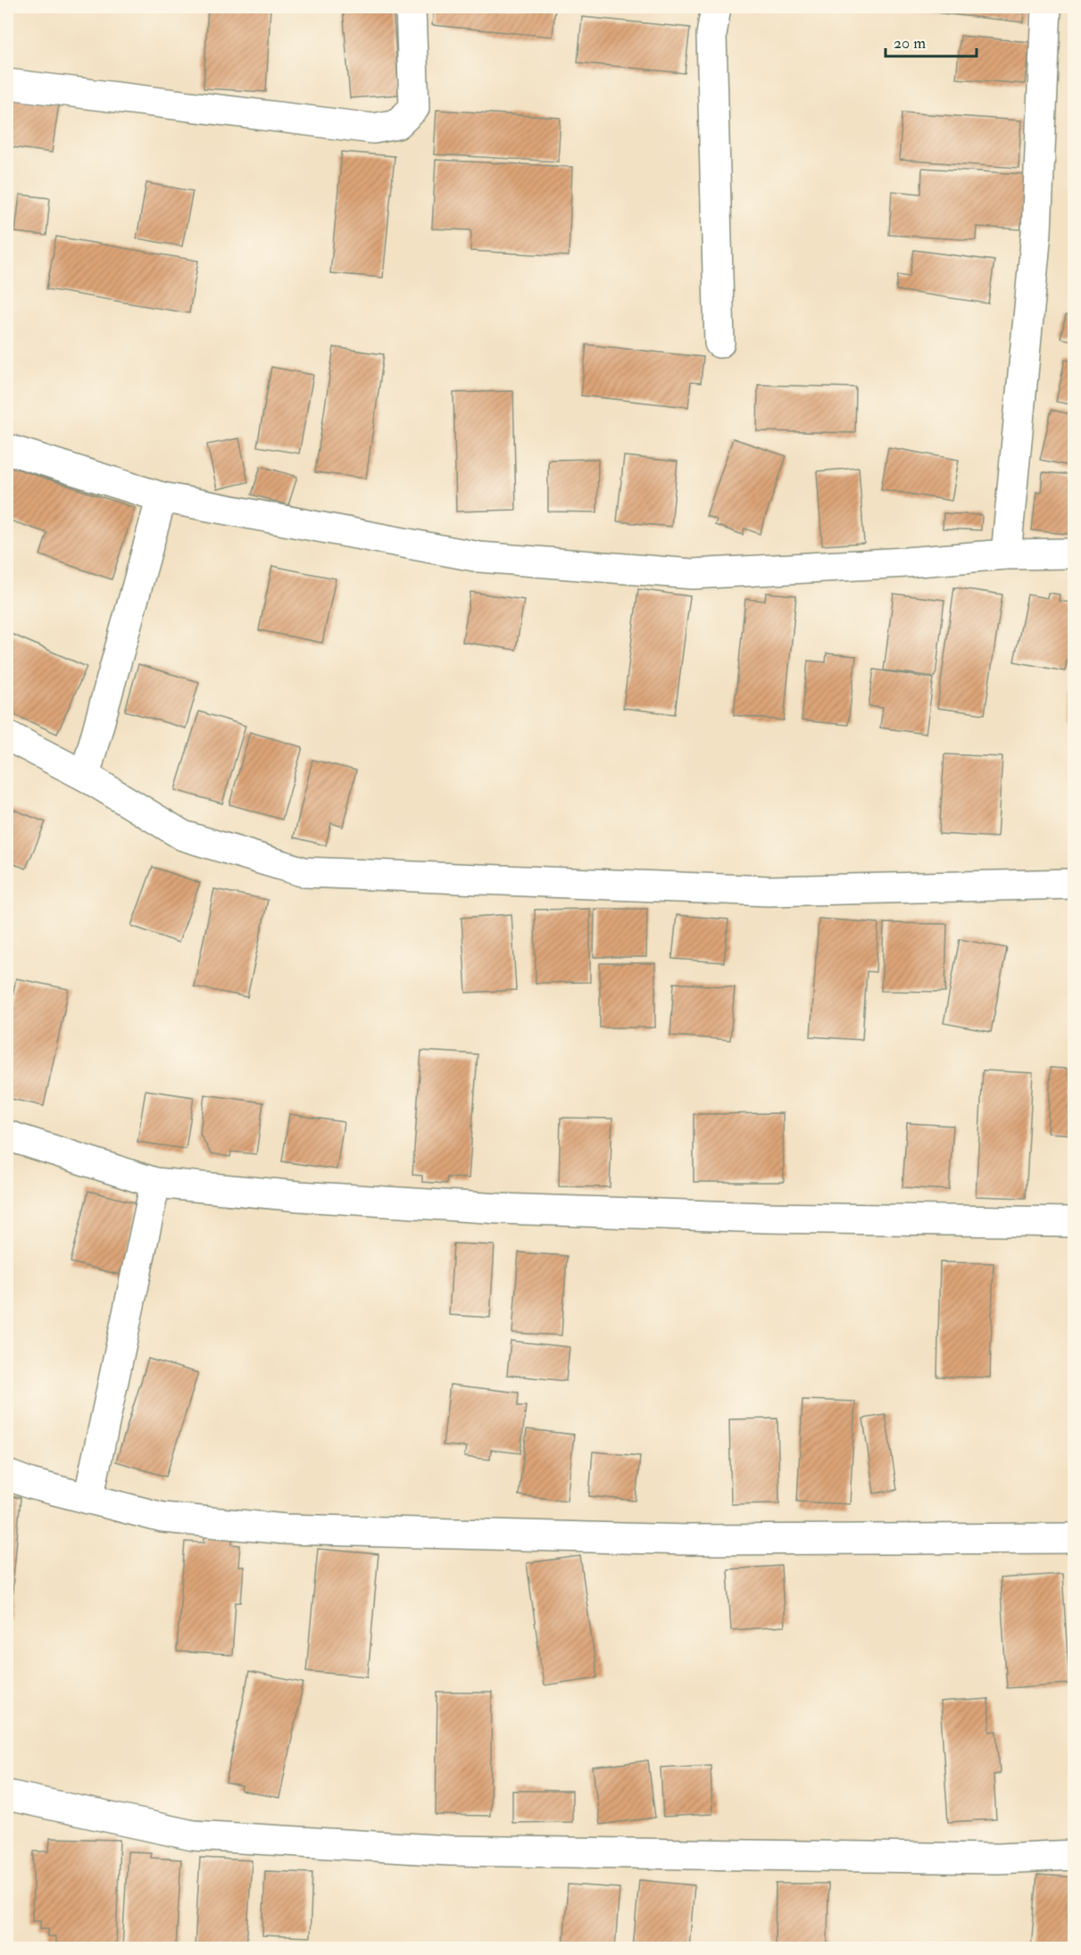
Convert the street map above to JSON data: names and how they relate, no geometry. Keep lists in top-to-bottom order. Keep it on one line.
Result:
{"scale_bar":"20 m"}
